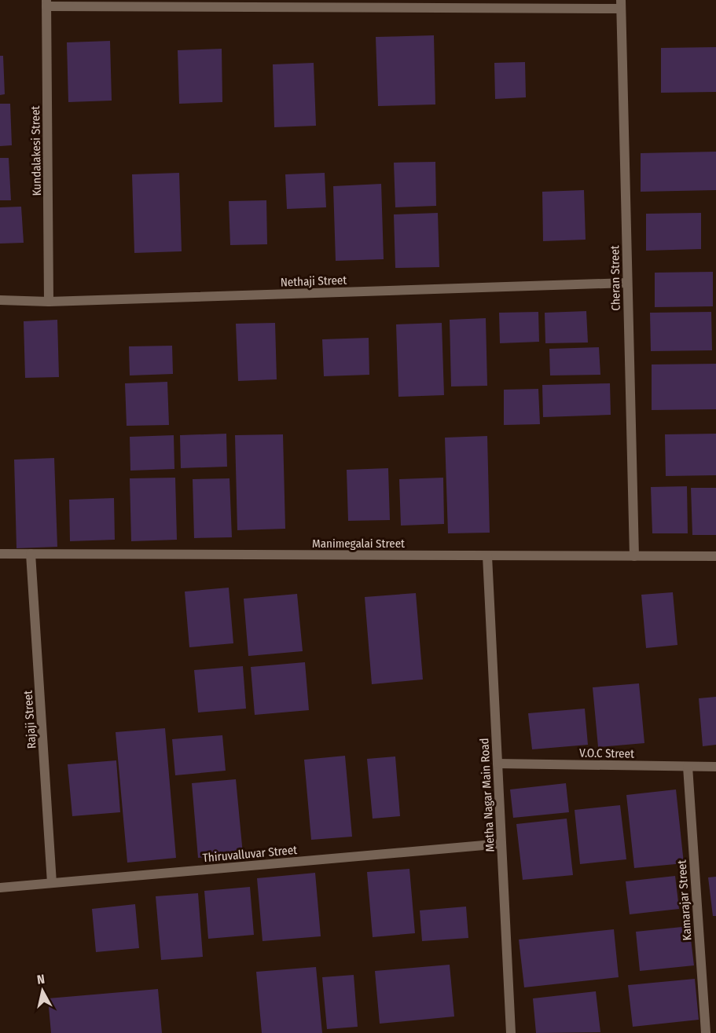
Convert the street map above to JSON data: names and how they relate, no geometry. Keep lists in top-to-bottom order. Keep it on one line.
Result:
{"streets":{"street":["Kundalakesi Street","Cheran Street","Nethaji Street","Manimegalai Street","Rajaji Street","V.O.C Street","Metha Nagar Main Road","Thiruvalluvar Street","Kamarajar Street"]},"crossings":[["Kundalakesi Street","Nethaji Street"],["Cheran Street","Nethaji Street"],["Cheran Street","Manimegalai Street"],["Manimegalai Street","Rajaji Street"],["Manimegalai Street","Metha Nagar Main Road"],["Rajaji Street","Thiruvalluvar Street"],["V.O.C Street","Metha Nagar Main Road"],["V.O.C Street","Kamarajar Street"],["Metha Nagar Main Road","Thiruvalluvar Street"]],"north":"top"}
